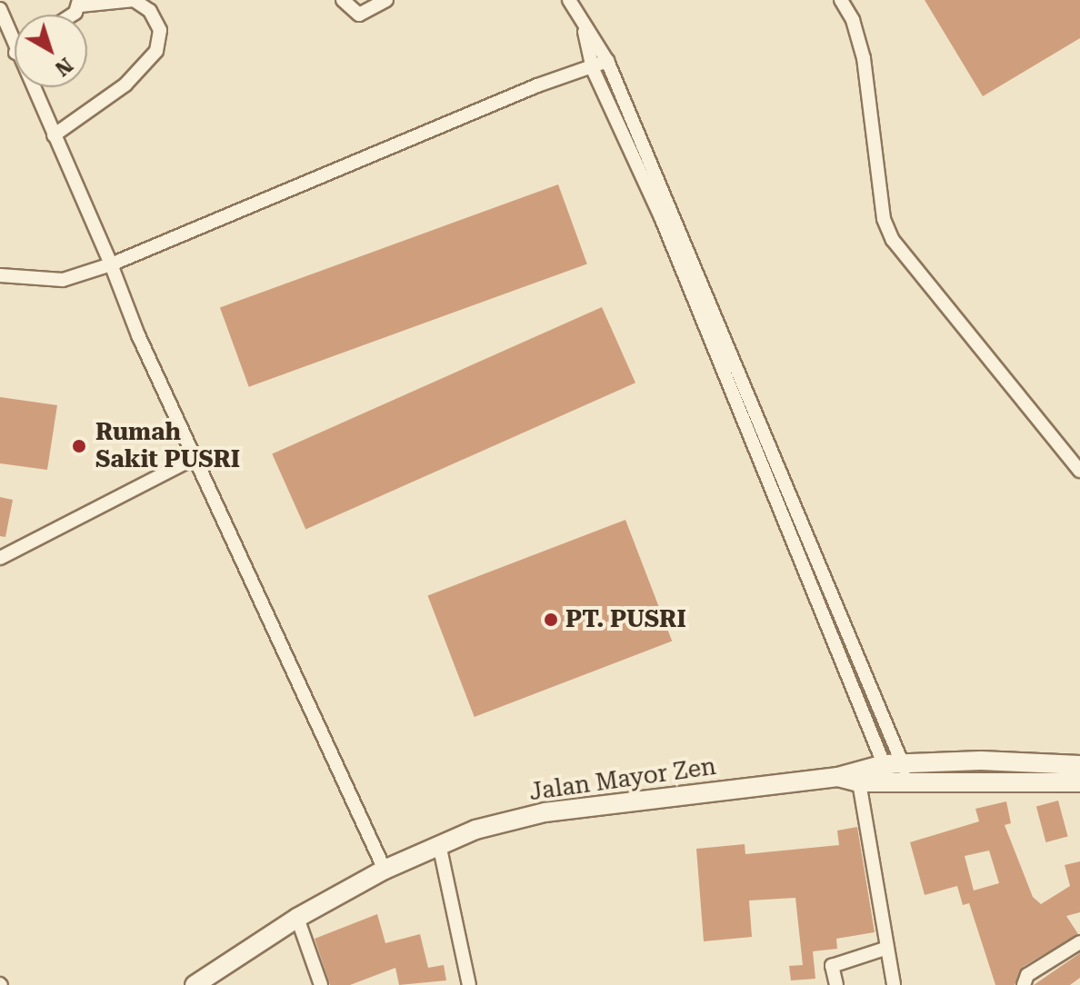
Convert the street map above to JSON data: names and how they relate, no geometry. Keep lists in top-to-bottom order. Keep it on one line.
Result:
{"streets":{"street":["Jalan Mayor Zen"]},"places":["Rumah Sakit PUSRI","PT. PUSRI"],"north":"bottom right"}
